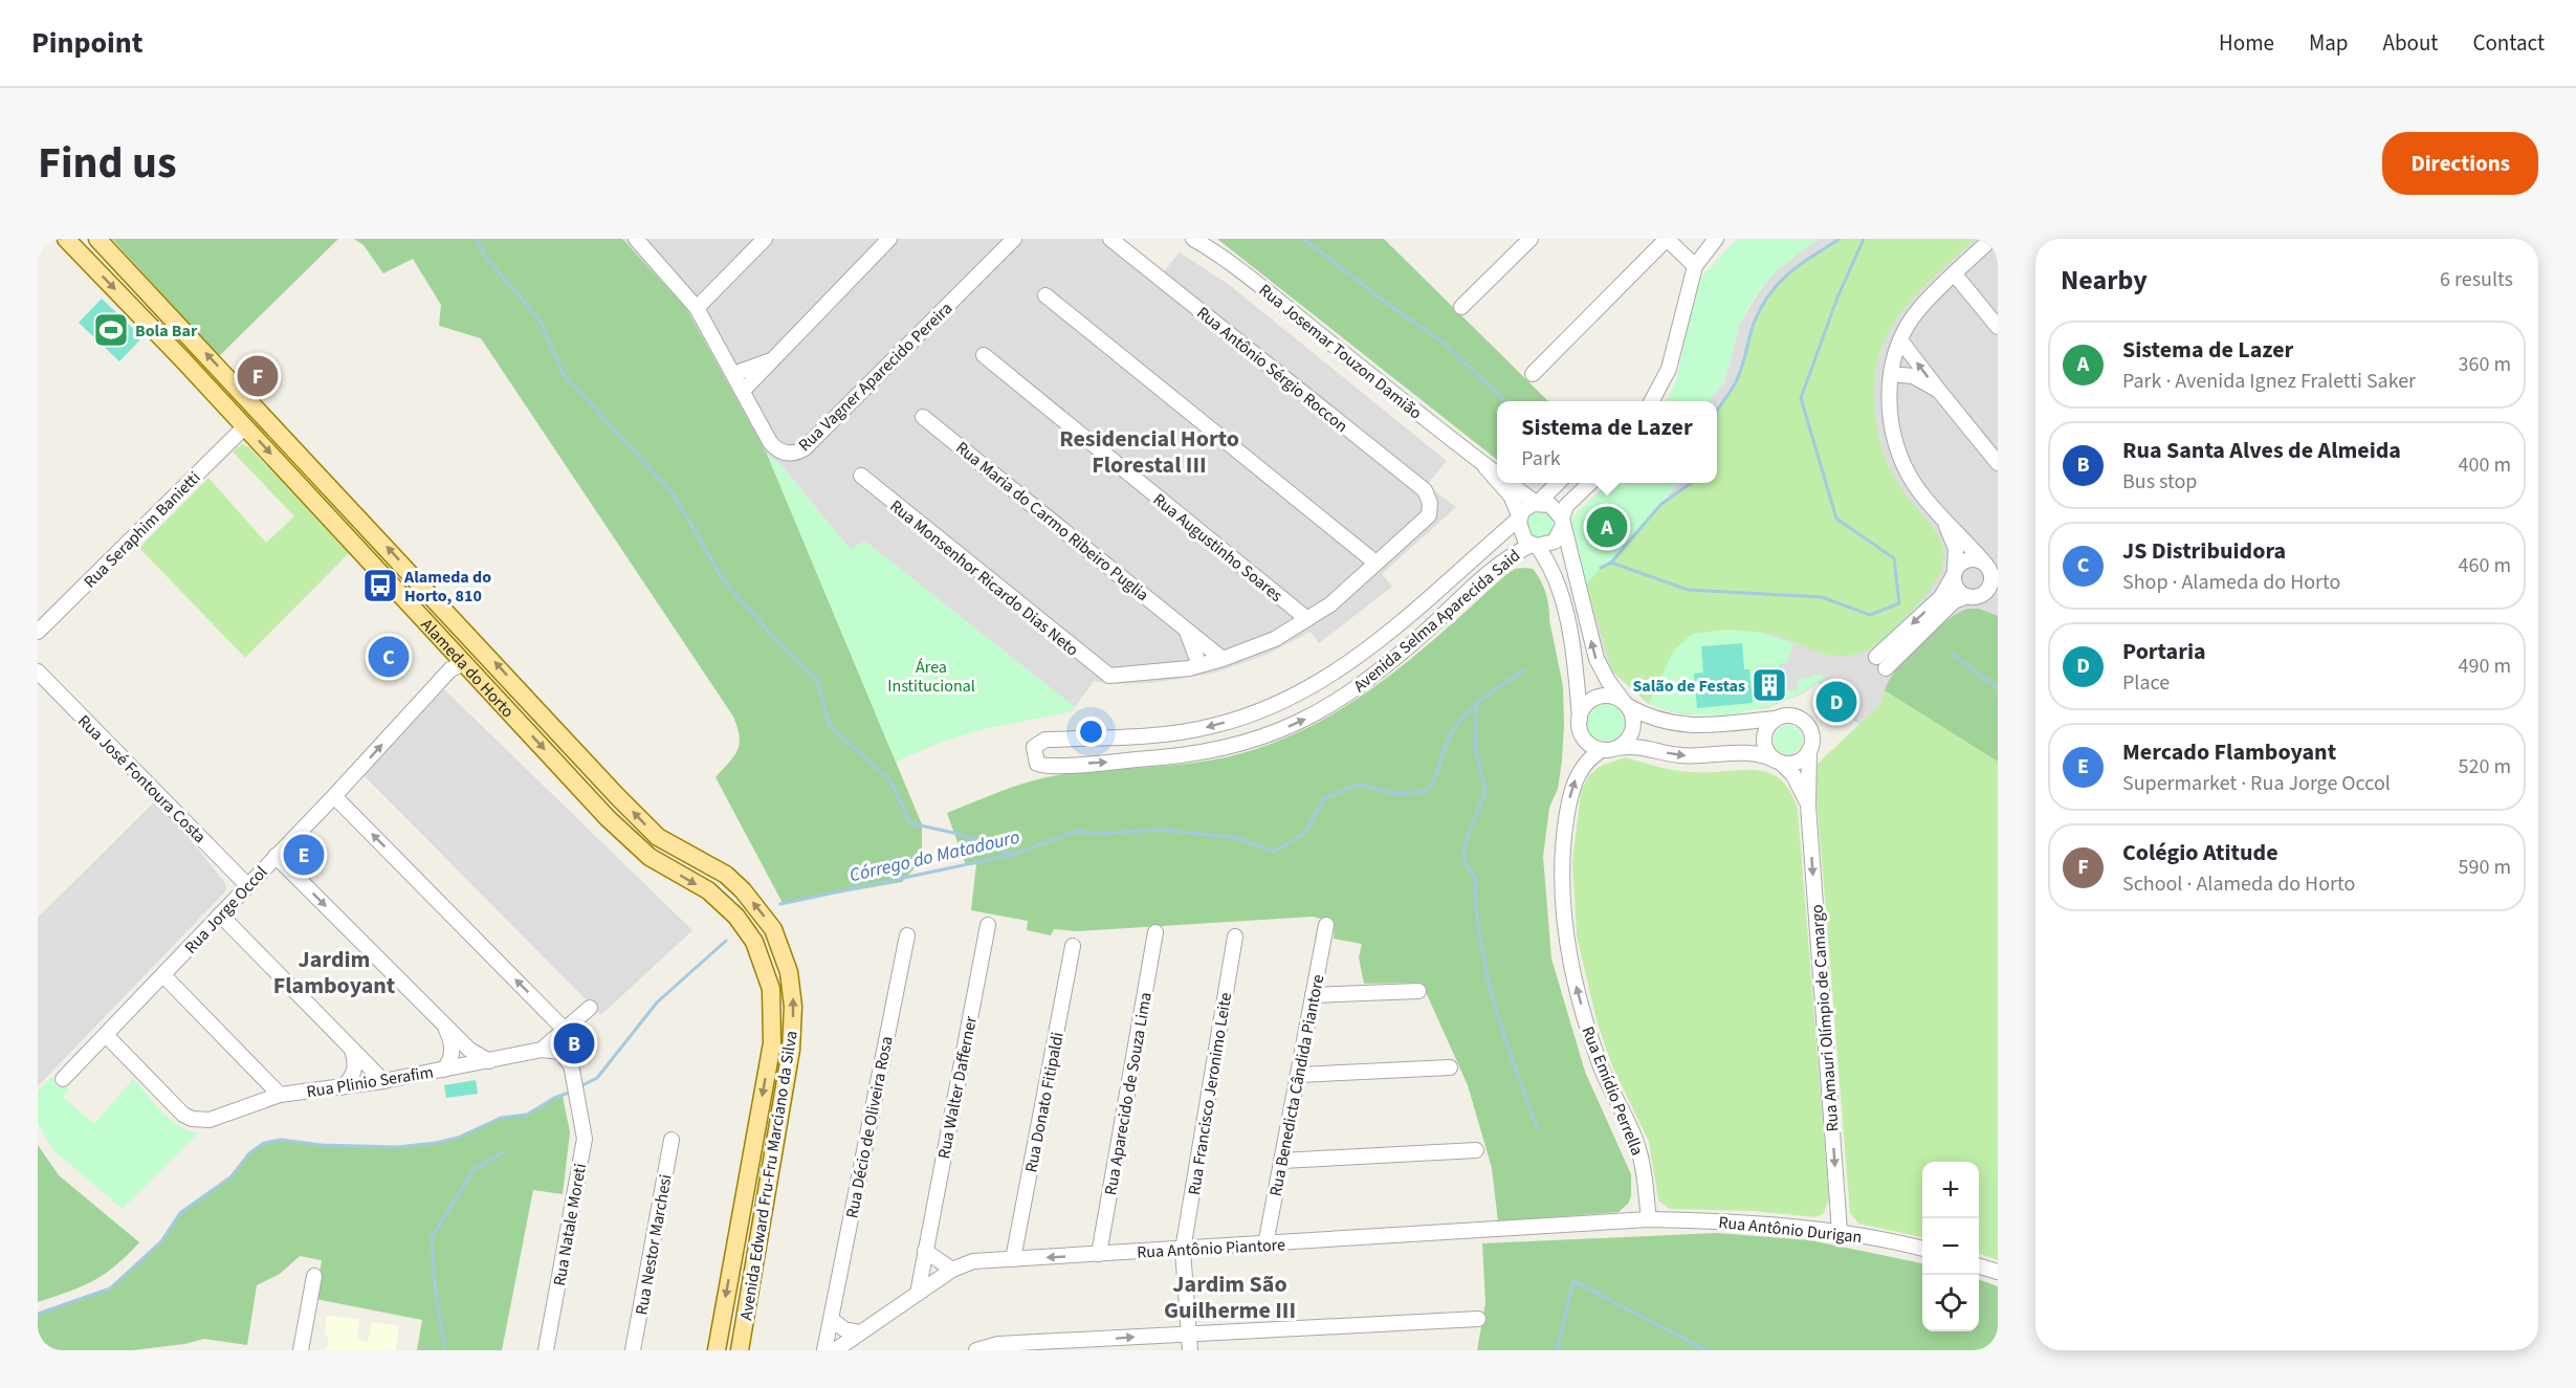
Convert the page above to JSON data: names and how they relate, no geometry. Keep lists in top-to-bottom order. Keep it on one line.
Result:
{"streets":{"main road":["Alameda do Horto","Avenida Edward Fru-Fru Marciano da Silva"],"street":["Rua Josemar Touzon Damião","Rua Antônio Sérgio Roccon","Rua Vagner Aparecido Pereira","Rua Maria do Carmo Ribeiro Puglia","Rua Seraphim Banietti","Rua Augustinho Soares","Rua Monsenhor Ricardo Dias Neto","Avenida Selma Aparecida Said","Rua José Fontoura Costa","Rua Jorge Occol","Rua Amauri Olímpio de Camargo","Rua Plinio Serafim","Rua Benedicta Cândida Piantore","Rua Walter Dafferner","Rua Emídio Perrella","Rua Aparecido de Souza Lima","Rua Francisco Jeronimo Leite","Rua Donato Fitipaldi","Rua Décio de Oliveira Rosa","Rua Natale Moreti","Rua Antônio Durigan","Rua Nestor Marchesi","Rua Antônio Piantore"]},"crossings":[["Rua Josemar Touzon Damião","Avenida Selma Aparecida Said"],["Rua Maria do Carmo Ribeiro Puglia","Rua Monsenhor Ricardo Dias Neto"],["Rua Seraphim Banietti","Alameda do Horto"],["Alameda do Horto","Rua Jorge Occol"],["Alameda do Horto","Avenida Edward Fru-Fru Marciano da Silva"],["Rua José Fontoura Costa","Rua Jorge Occol"],["Rua Jorge Occol","Rua Plinio Serafim"],["Rua Amauri Olímpio de Camargo","Rua Antônio Durigan"],["Rua Plinio Serafim","Rua Natale Moreti"],["Rua Benedicta Cândida Piantore","Rua Antônio Piantore"],["Rua Walter Dafferner","Rua Antônio Piantore"],["Rua Emídio Perrella","Rua Antônio Durigan"],["Rua Aparecido de Souza Lima","Rua Antônio Piantore"],["Rua Francisco Jeronimo Leite","Rua Antônio Piantore"],["Rua Donato Fitipaldi","Rua Antônio Piantore"],["Rua Antônio Durigan","Rua Antônio Piantore"]],"one_way":["Rua Amauri Olímpio de Camargo","Rua Emídio Perrella"],"districts":["Residencial Horto Florestal III","Jardim Flamboyant","Jardim São Guilherme III"],"water":["Córrego do Matadouro"],"parks":["Área Institucional"],"places":{"sports":["Bola Bar"],"bus stop":["Alameda do Horto, 810"],"building":["Salão de Festas"]},"page":{"header":"Pinpoint","nav":["Home","Map","About","Contact"],"title":"Find us","buttons":"Directions","heading":["Nearby","6 results"],"list":[{"mark":"A","name":"Sistema de Lazer","note":"Park · Avenida Ignez Fraletti Saker","value":"360 m"},{"mark":"B","name":"Rua Santa Alves de Almeida","note":"Bus stop","value":"400 m"},{"mark":"C","name":"JS Distribuidora","note":"Shop · Alameda do Horto","value":"460 m"},{"mark":"D","name":"Portaria","note":"Place","value":"490 m"},{"mark":"E","name":"Mercado Flamboyant","note":"Supermarket · Rua Jorge Occol","value":"520 m"},{"mark":"F","name":"Colégio Atitude","note":"School · Alameda do Horto","value":"590 m"}],"pins":["F","A","C","D","E","B"],"popup":["Sistema de Lazer","Park"],"map_buttons":["+","−"]}}
